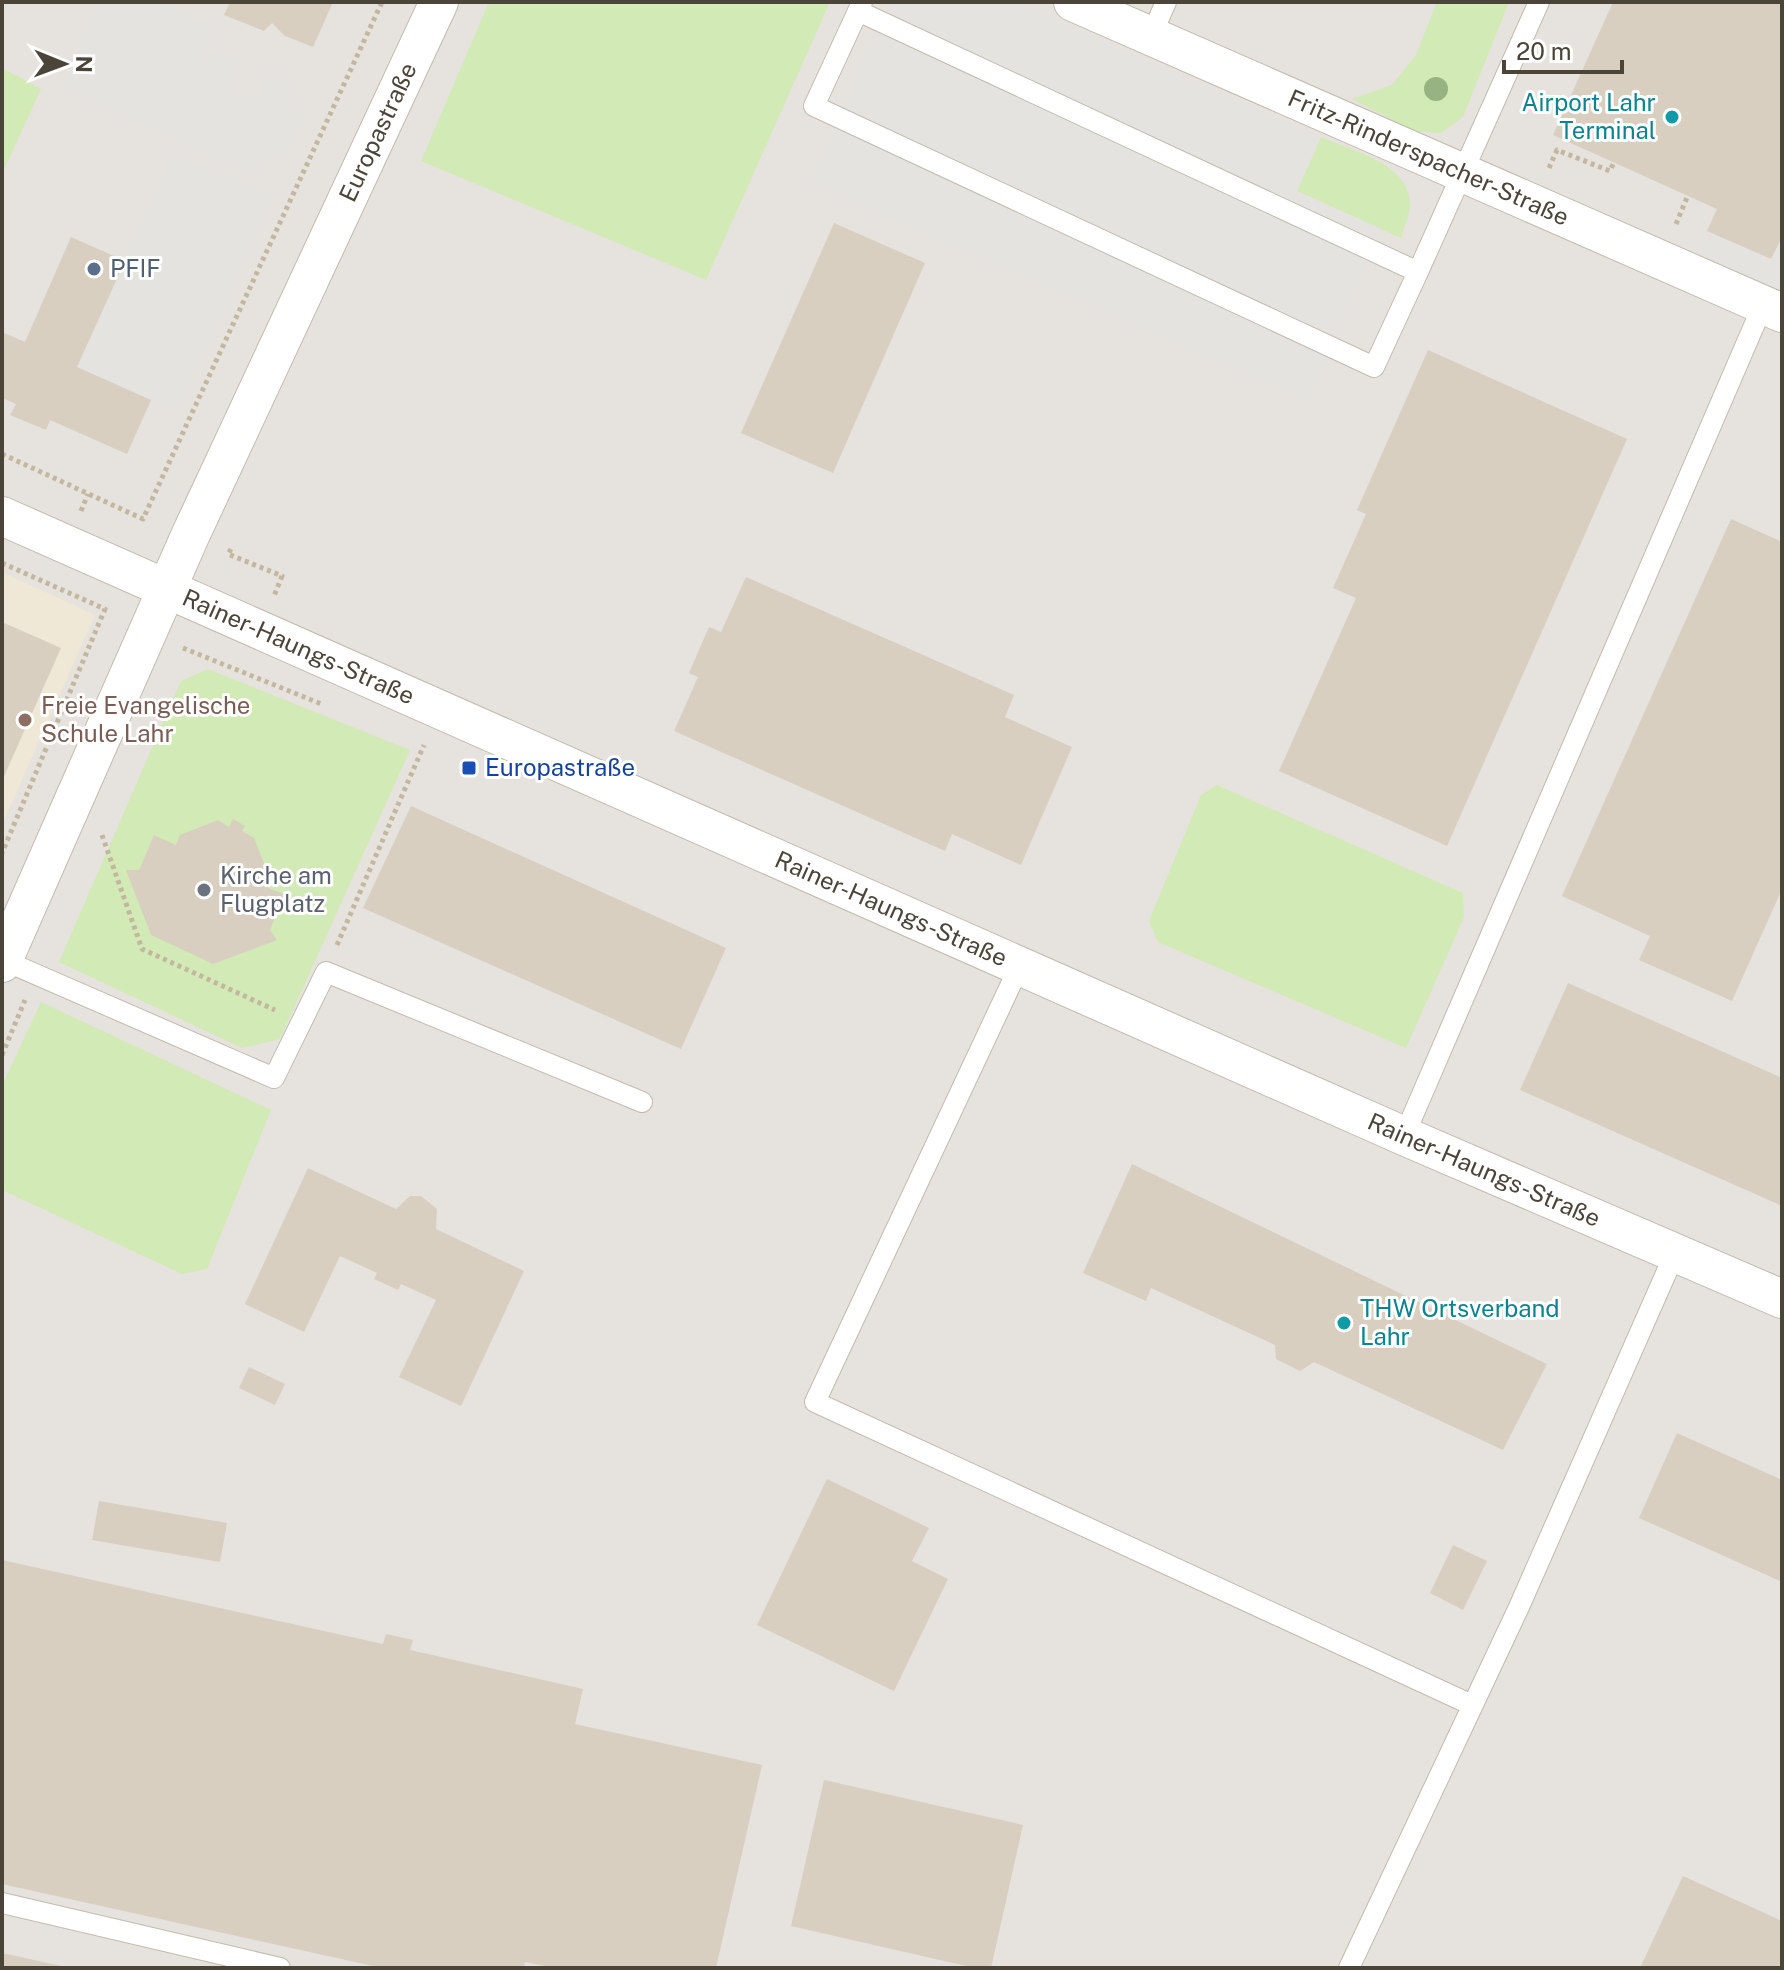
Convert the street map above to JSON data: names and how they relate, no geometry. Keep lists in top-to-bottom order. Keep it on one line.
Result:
{"streets":{"street":["Europastraße","Fritz-Rinderspacher-Straße","Rainer-Haungs-Straße"]},"crossings":[["Europastraße","Rainer-Haungs-Straße"]],"places":{"other":["Airport Lahr Terminal","PFIF","Freie Evangelische Schule Lahr","Kirche am Flugplatz","THW Ortsverband Lahr"],"transit":["Europastraße"]},"scale_bar":"20 m","north":"right"}
